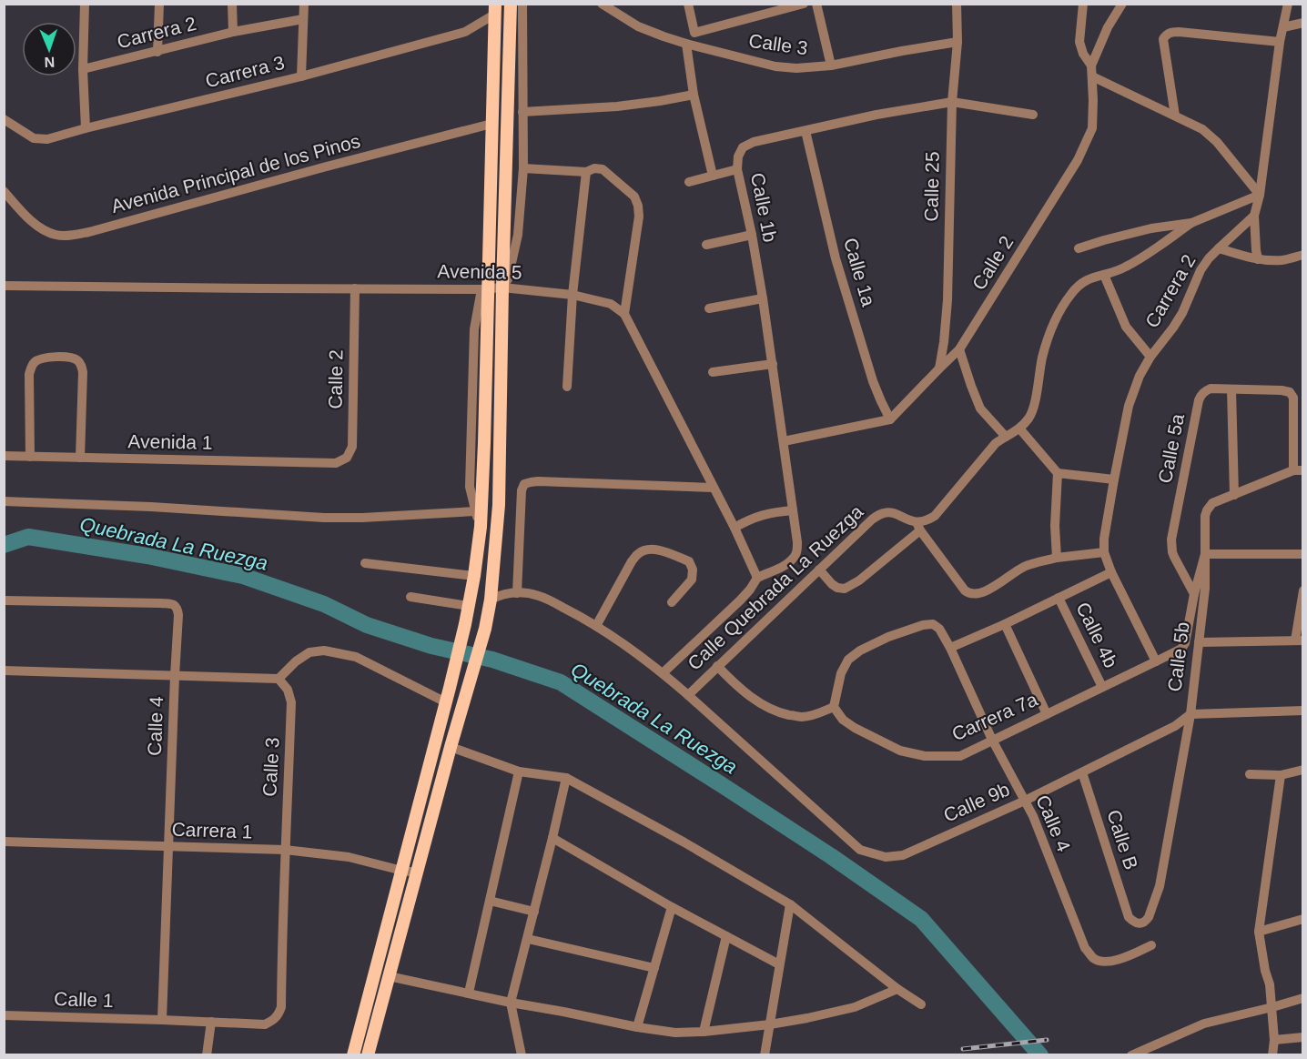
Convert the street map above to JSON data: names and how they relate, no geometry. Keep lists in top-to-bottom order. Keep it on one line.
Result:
{"streets":{"street":["Carrera 2","Calle 3","Carrera 3","Avenida Principal de los Pinos","Calle 25","Calle 1b","Calle 2","Avenida 5","Calle 1a","Avenida 1","Calle 5a","Calle Quebrada La Ruezga","Calle 4b","Calle 5b","Carrera 7a","Calle 4","Calle 9b","Carrera 1","Calle B","Calle 1"]},"crossings":[["Carrera 2","Carrera 7a"],["Calle 3","Calle 25"],["Calle 3","Calle 4"],["Calle 3","Carrera 1"],["Calle 3","Calle 1"],["Calle 25","Calle 1b"],["Calle 25","Calle 2"],["Calle 1b","Calle 1a"],["Calle 2","Avenida 5"],["Calle 2","Calle 1a"],["Calle 2","Avenida 1"],["Calle 5a","Carrera 7a"],["Calle Quebrada La Ruezga","Calle 9b"],["Calle 4b","Carrera 7a"],["Calle 5b","Carrera 7a"],["Calle 5b","Calle 9b"],["Calle 5b","Calle B"],["Carrera 7a","Calle 4"],["Calle 4","Calle 9b"],["Calle 4","Carrera 1"],["Calle 4","Calle 1"],["Calle 9b","Calle B"]],"water":["Quebrada La Ruezga"],"north":"bottom"}
